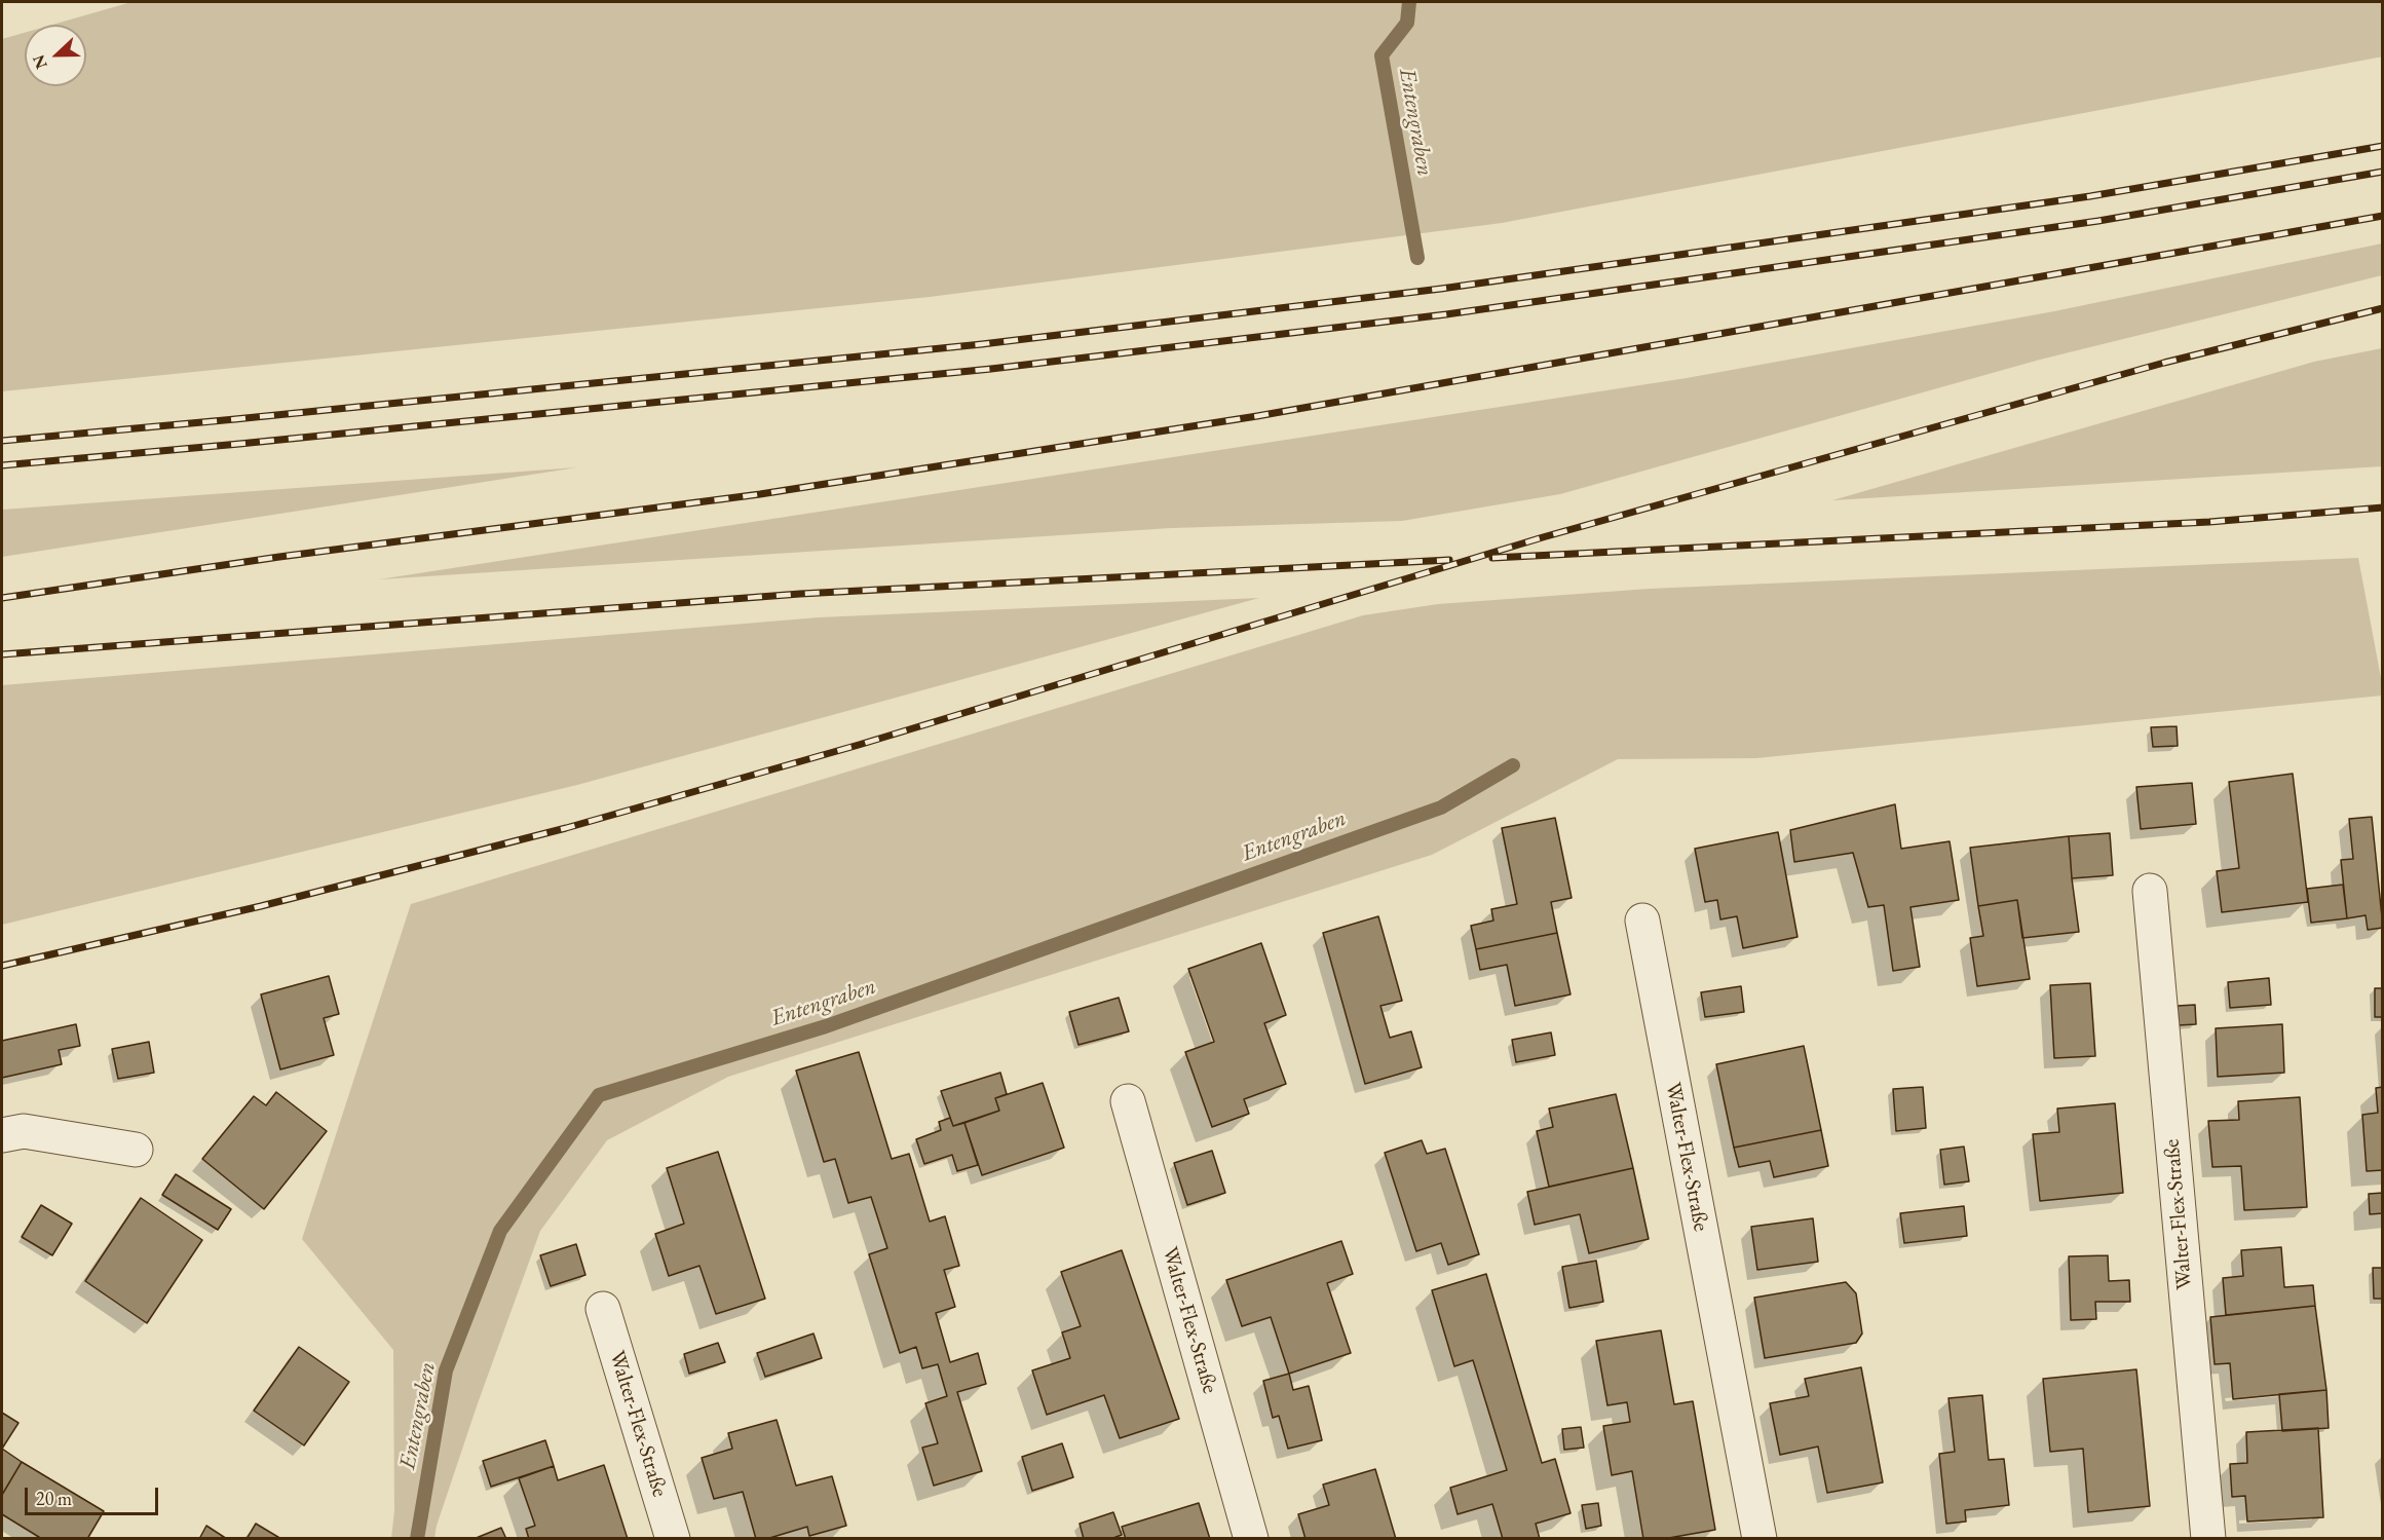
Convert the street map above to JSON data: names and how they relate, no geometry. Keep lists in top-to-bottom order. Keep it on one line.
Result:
{"streets":{"street":["Walter-Flex-Straße"]},"water":["Entengraben"],"scale_bar":"20 m","north":"left"}
